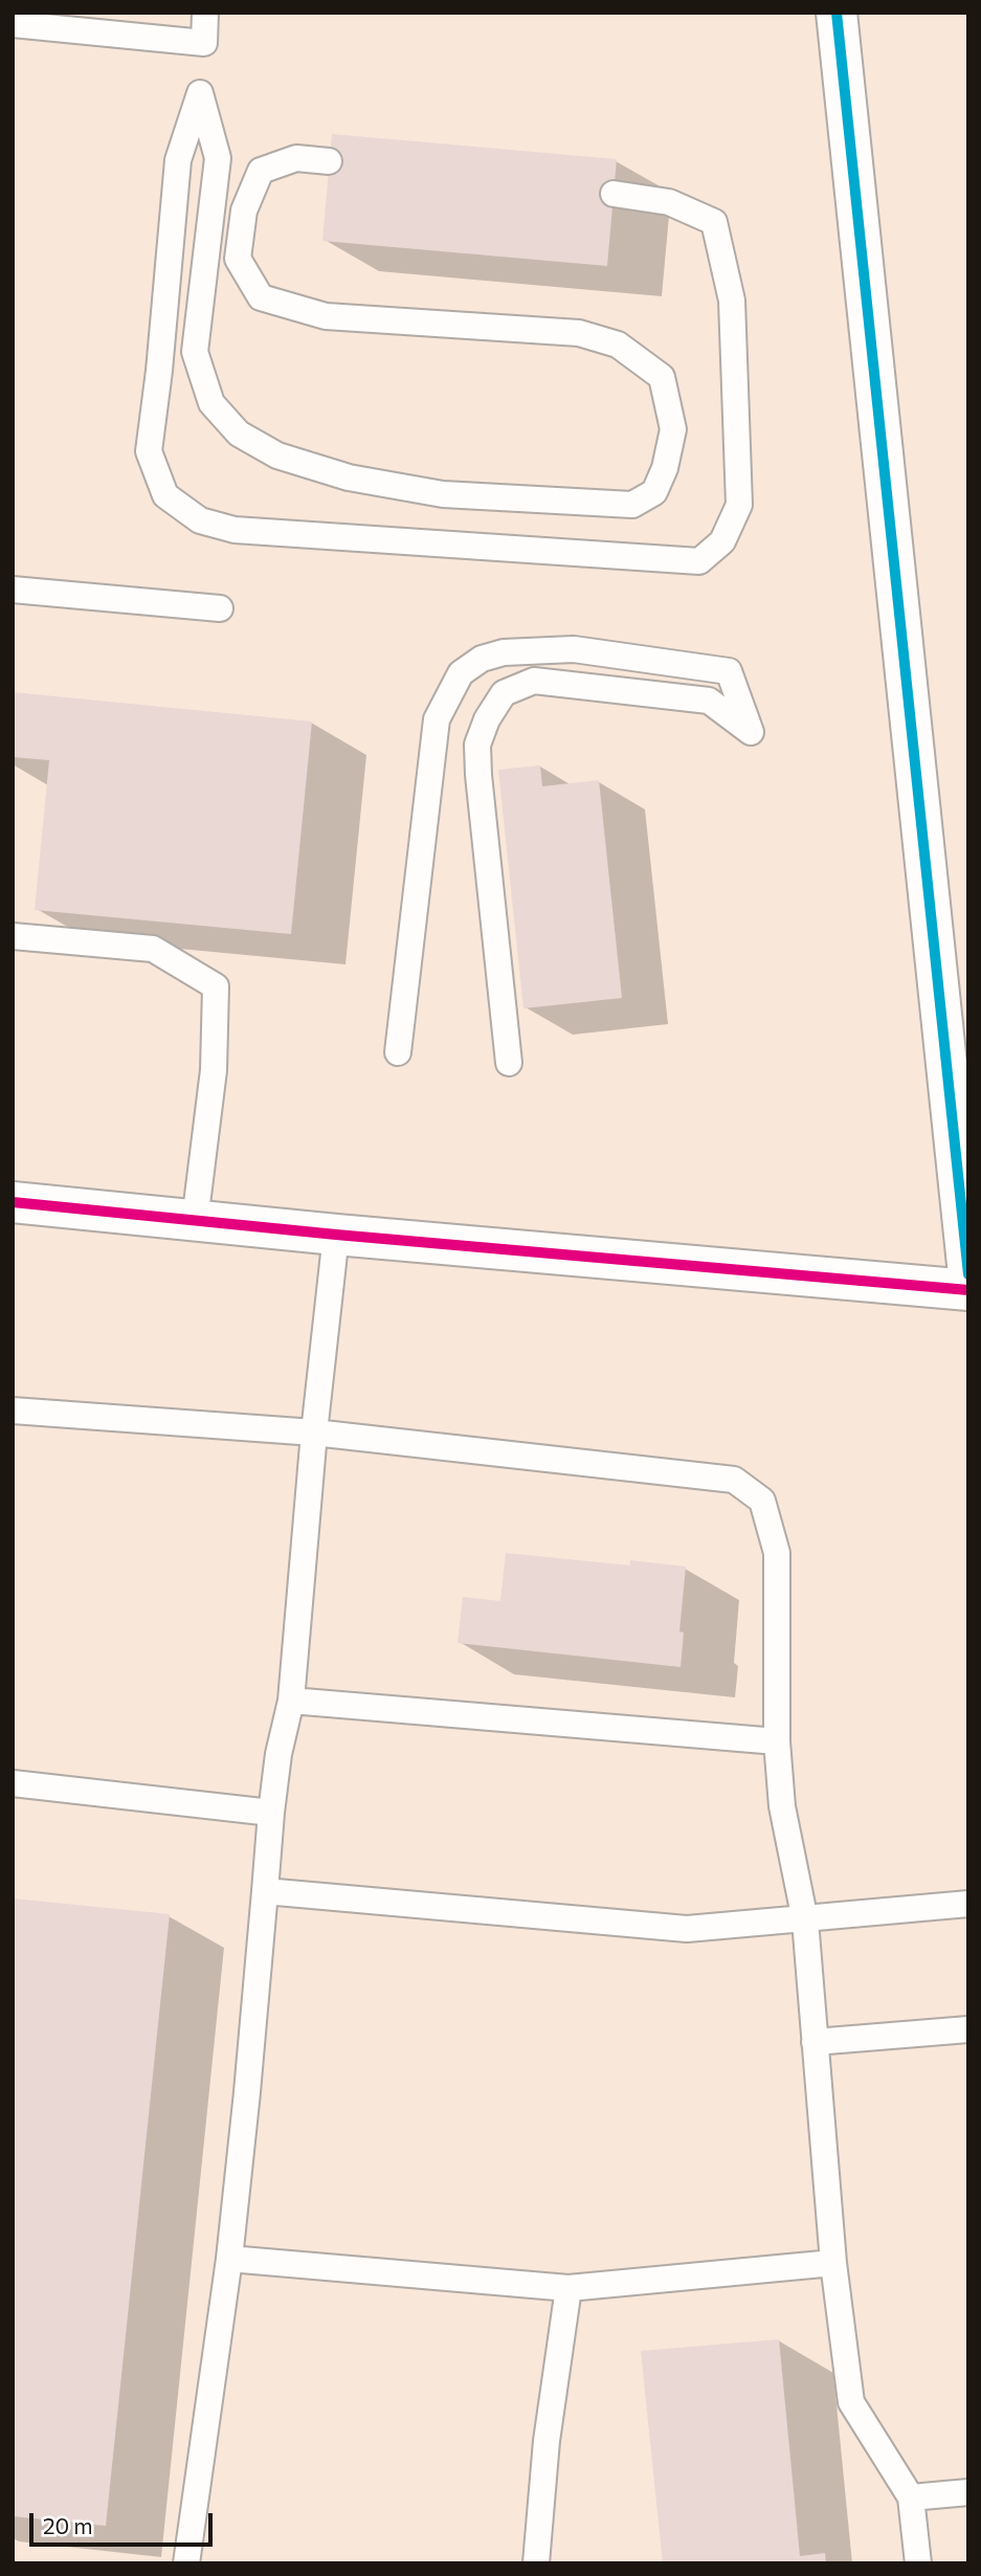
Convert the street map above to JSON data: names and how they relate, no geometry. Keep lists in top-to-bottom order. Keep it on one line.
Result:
{"scale_bar":"20 m"}
